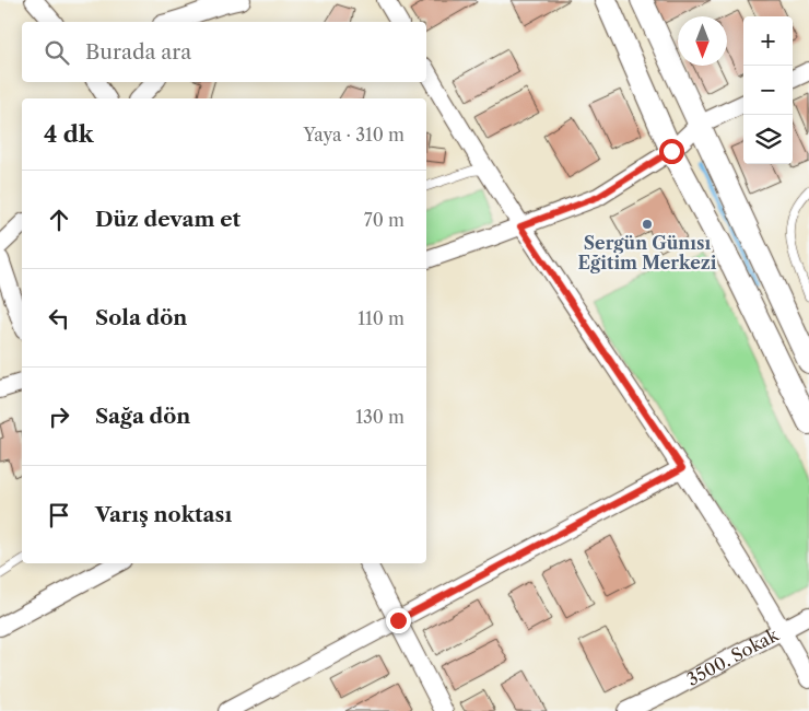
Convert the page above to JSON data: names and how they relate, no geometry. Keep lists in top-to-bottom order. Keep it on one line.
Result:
{"streets":{"street":["3500. Sokak"]},"places":["Sergün Günısı Eğitim Merkezi"],"north":"bottom","page":{"map_buttons":["+","−"],"search":"Burada ara","heading":["4 dk","Yaya · 310 m"],"list":[["Düz devam et","70 m"],["Sola dön","110 m"],["Sağa dön","130 m"],"Varış noktası"]}}
